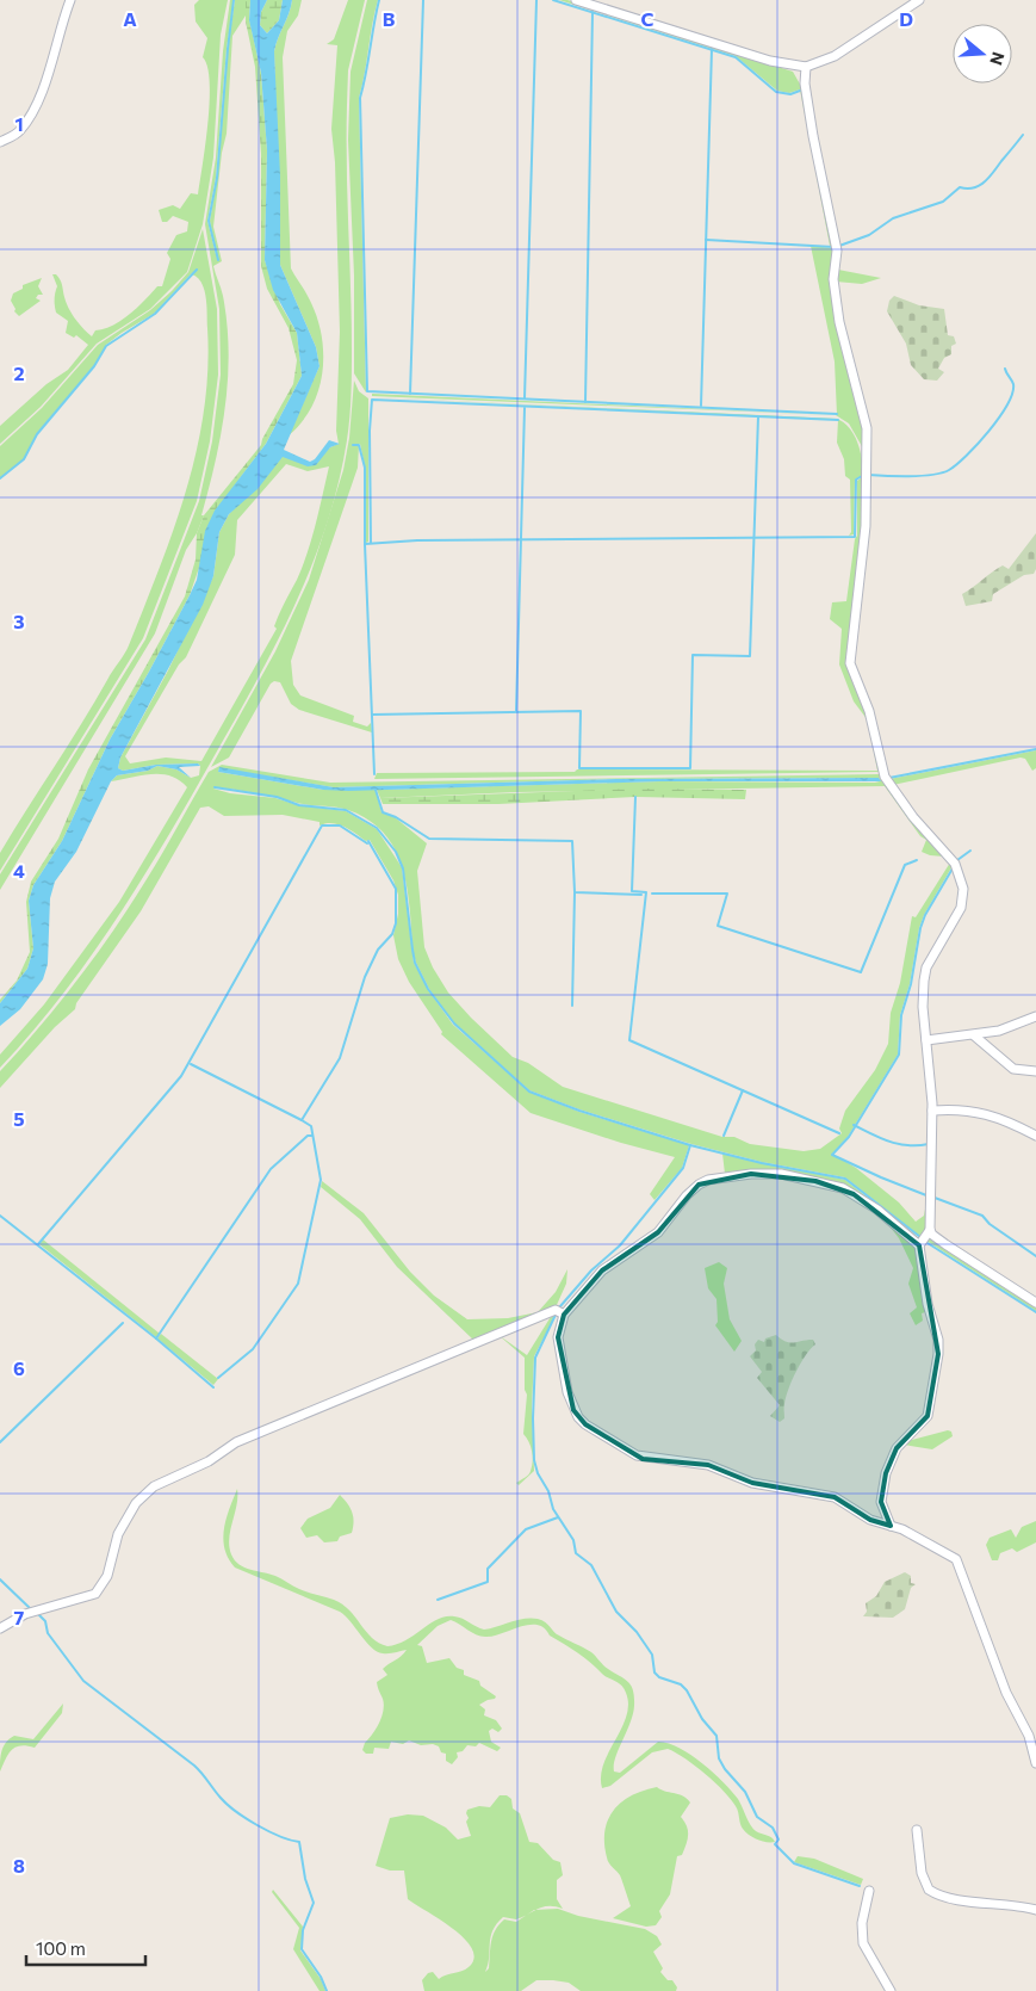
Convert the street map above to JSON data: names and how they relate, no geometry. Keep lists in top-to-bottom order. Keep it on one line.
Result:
{"scale_bar":"100 m","north":"right","grid":{"columns":["A","B","C","D"],"rows":["1","2","3","4","5","6","7","8"]}}
